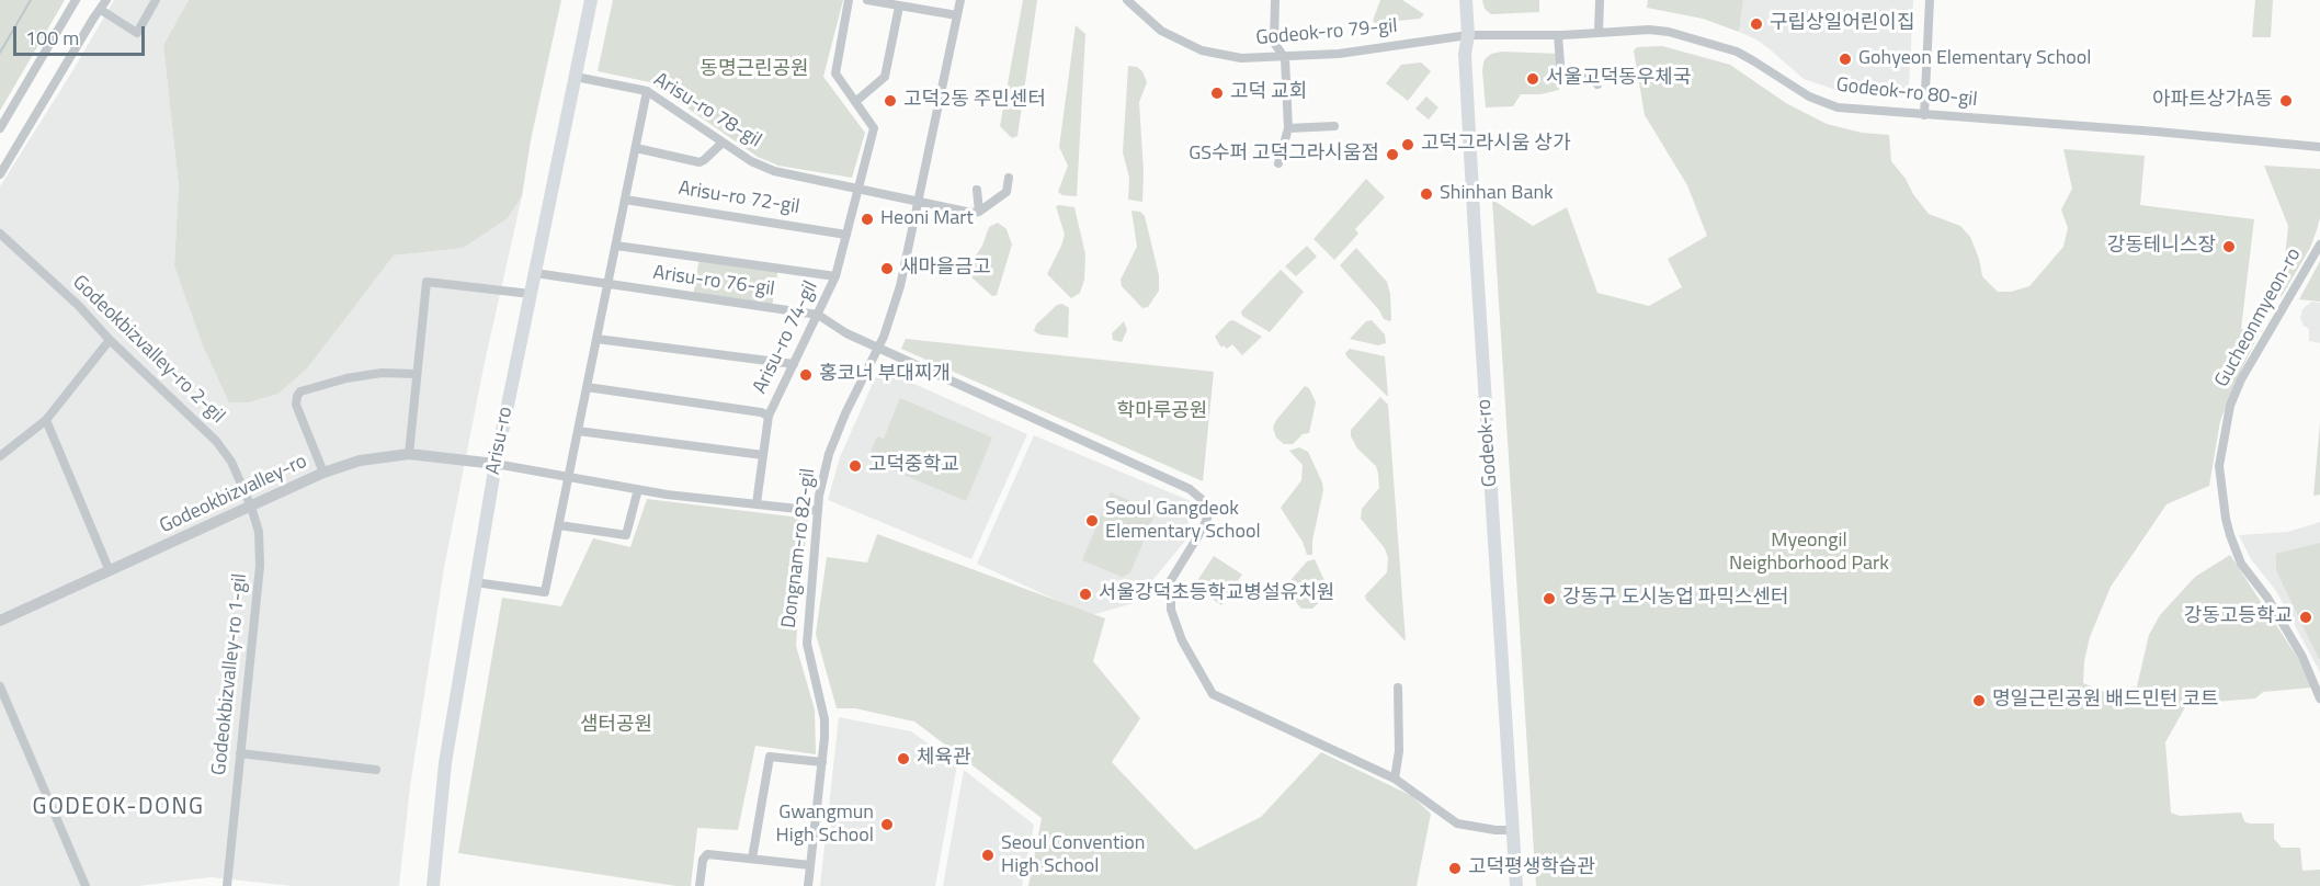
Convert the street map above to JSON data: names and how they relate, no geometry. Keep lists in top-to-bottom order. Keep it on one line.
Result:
{"streets":{"main road":["Arisu-ro","Godeok-ro"],"street":["Godeok-ro 79-gil","Godeok-ro 80-gil","Arisu-ro 78-gil","Arisu-ro 72-gil","Arisu-ro 76-gil","Gucheonmyeon-ro","Arisu-ro 74-gil","Godeokbizvalley-ro 2-gil","Godeokbizvalley-ro","Dongnam-ro 82-gil","Godeokbizvalley-ro 1-gil"]},"crossings":[["Godeok-ro 79-gil","Godeok-ro 80-gil"],["Godeok-ro 79-gil","Godeok-ro"],["Godeok-ro 80-gil","Godeok-ro"],["Arisu-ro 78-gil","Arisu-ro 72-gil"],["Arisu-ro 78-gil","Arisu-ro 74-gil"],["Arisu-ro 78-gil","Arisu-ro"],["Arisu-ro 78-gil","Dongnam-ro 82-gil"],["Arisu-ro 72-gil","Arisu-ro 74-gil"],["Arisu-ro 76-gil","Arisu-ro 74-gil"],["Arisu-ro 76-gil","Arisu-ro"],["Arisu-ro 76-gil","Dongnam-ro 82-gil"],["Godeokbizvalley-ro 2-gil","Godeokbizvalley-ro"],["Godeokbizvalley-ro 2-gil","Godeokbizvalley-ro 1-gil"],["Arisu-ro","Godeokbizvalley-ro"],["Godeokbizvalley-ro","Godeokbizvalley-ro 1-gil"]],"districts":["GODEOK-DONG"],"parks":["동명근린공원","학마루공원","Myeongil Neighborhood Park","샘터공원"],"places":["구립상일어린이집","Gohyeon Elementary School","서울고덕동우체국","고덕 교회","고덕2동 주민센터","아파트상가A동","고덕그라시움 상가","GS수퍼 고덕그라시움점","Shinhan Bank","Heoni Mart","강동테니스장","새마을금고","홍코너 부대찌개","고덕중학교","Seoul Gangdeok Elementary School","서울강덕초등학교병설유치원","강동구 도시농업 파믹스센터","강동고등학교","명일근린공원 배드민턴 코트","체육관","Gwangmun High School","Seoul Convention High School","고덕평생학습관"],"scale_bar":"100 m"}
